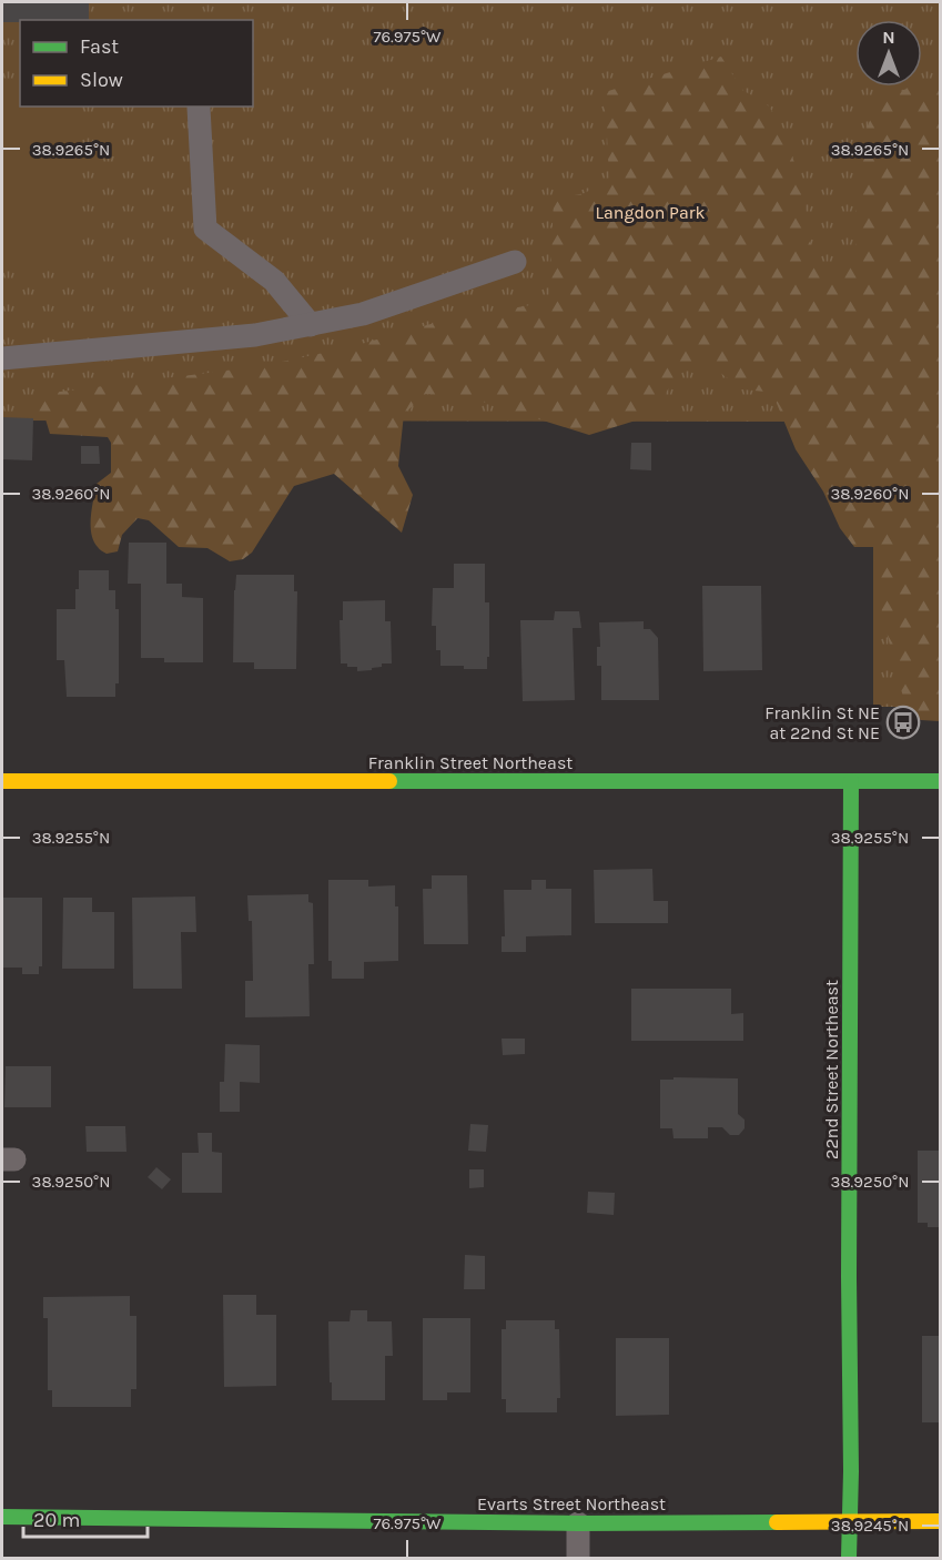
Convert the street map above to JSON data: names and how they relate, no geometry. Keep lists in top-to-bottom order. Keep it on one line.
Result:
{"streets":{"street":["Franklin Street Northeast","22nd Street Northeast","Evarts Street Northeast"]},"crossings":[["Franklin Street Northeast","22nd Street Northeast"],["22nd Street Northeast","Evarts Street Northeast"]],"parks":["Langdon Park"],"places":{"bus stop":["Franklin St NE at 22nd St NE"]},"legend":["Fast","Slow"],"scale_bar":"20 m","north":"top","coordinates":["76.975°W","38.9265°N","38.9260°N","38.9255°N","38.9250°N","38.9245°N"]}
